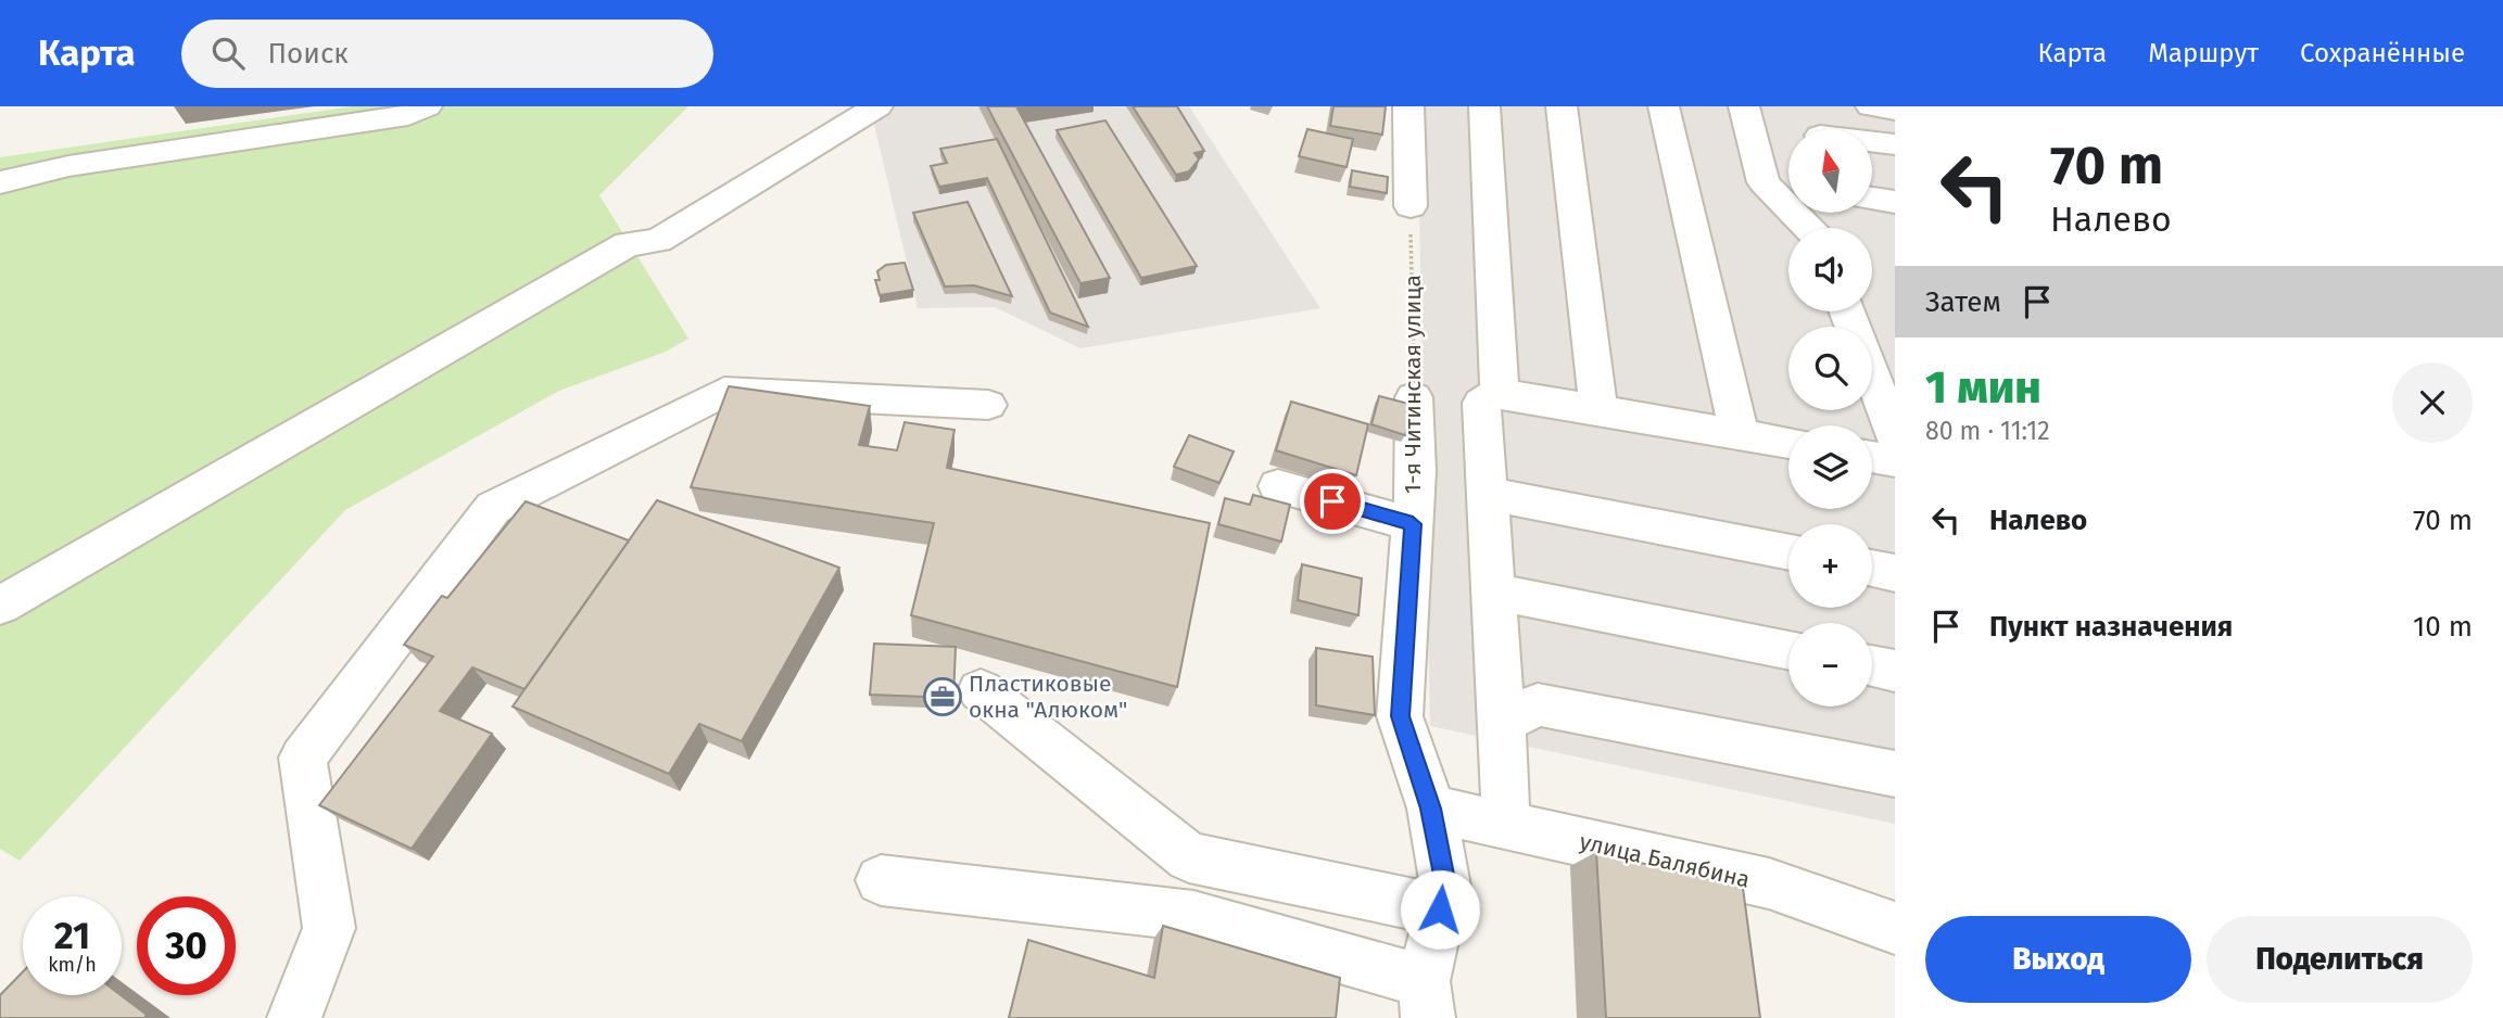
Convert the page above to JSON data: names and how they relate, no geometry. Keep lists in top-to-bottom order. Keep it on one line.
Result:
{"streets":{"street":["1-я Читинская улица","улица Балябина"]},"crossings":[["1-я Читинская улица","улица Балябина"]],"places":{"office":["Пластиковые окна \"Алюком\""]},"north":"top","page":{"header":"Карта","search":"Поиск","nav":["Карта","Маршрут","Сохранённые"],"turn":["70 m","Налево"],"map_buttons":["+","−"],"then":"Затем","heading":["1 мин","80 m · 11:12"],"list":[{"name":"Налево","value":"70 m"},{"name":"Пункт назначения","value":"10 m"}],"speed":"21 km/h","limit":"30","buttons":["Выход","Поделиться"]}}
